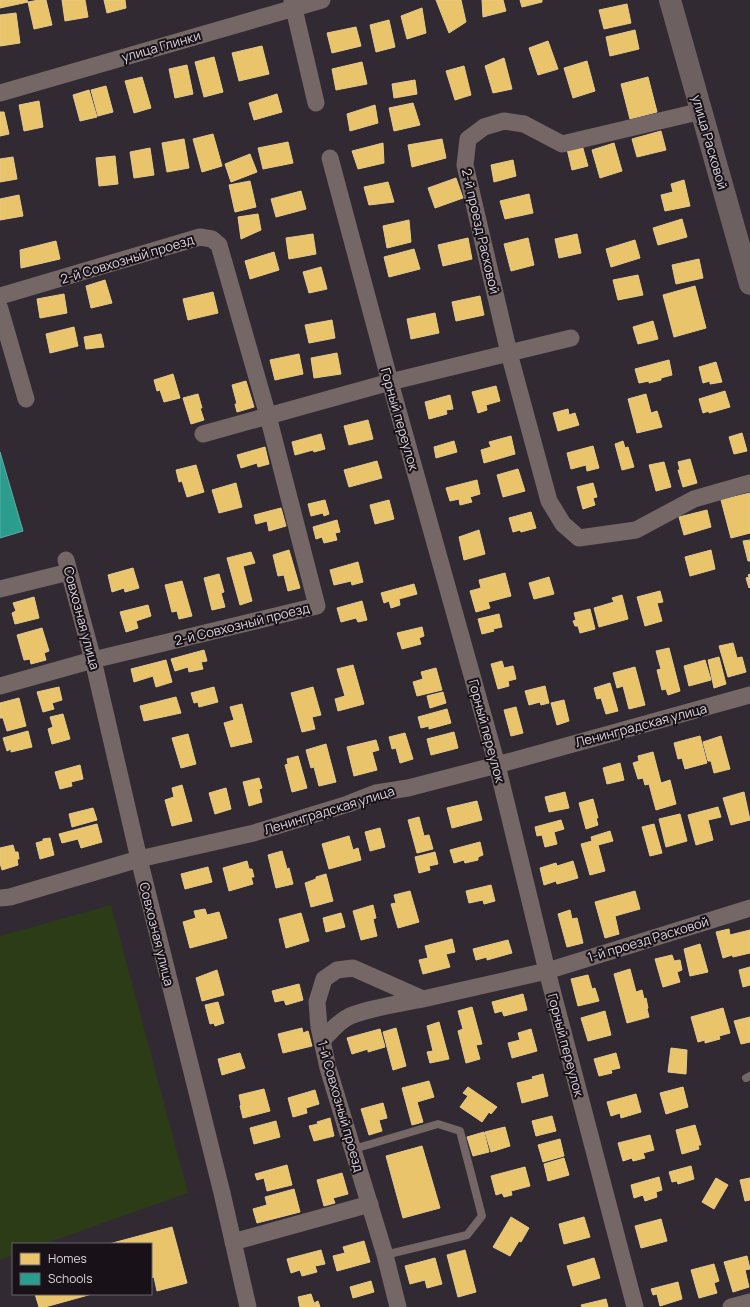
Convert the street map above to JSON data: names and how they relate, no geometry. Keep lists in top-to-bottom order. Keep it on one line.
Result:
{"streets":{"street":["улица Глинки","улица Расковой","2-й проезд Расковой","2-й Совхозный проезд","Горный переулок","Совхозная улица","Ленинградская улица","1-й проезд Расковой","1-й Совхозный проезд"]},"crossings":[["улица Расковой","2-й проезд Расковой"],["2-й Совхозный проезд","Совхозная улица"],["Горный переулок","Ленинградская улица"],["Горный переулок","1-й проезд Расковой"],["Совхозная улица","Ленинградская улица"]],"legend":["Homes","Schools"]}
